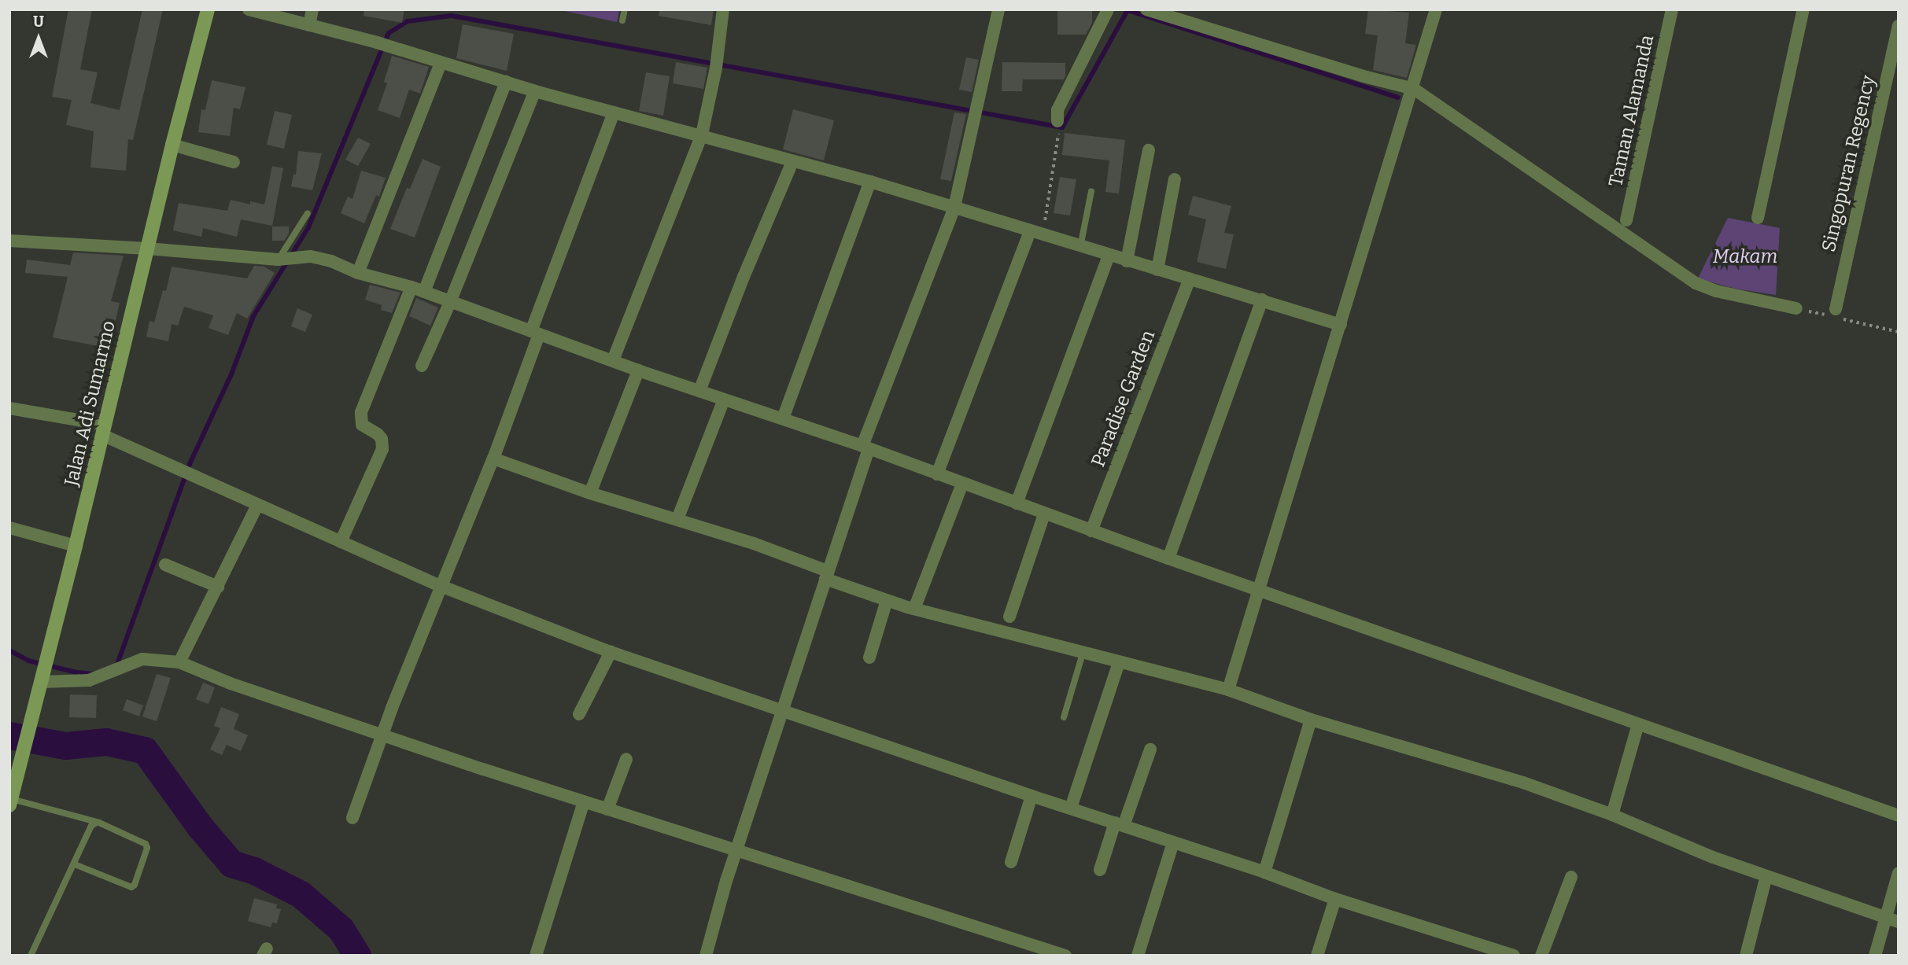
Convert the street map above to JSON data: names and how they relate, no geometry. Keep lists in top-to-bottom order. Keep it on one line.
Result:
{"streets":{"main road":["Jalan Adi Sumarmo"],"street":["Taman Alamanda","Singopuran Regency","Paradise Garden"]},"parks":["Makam"],"north":"top"}
